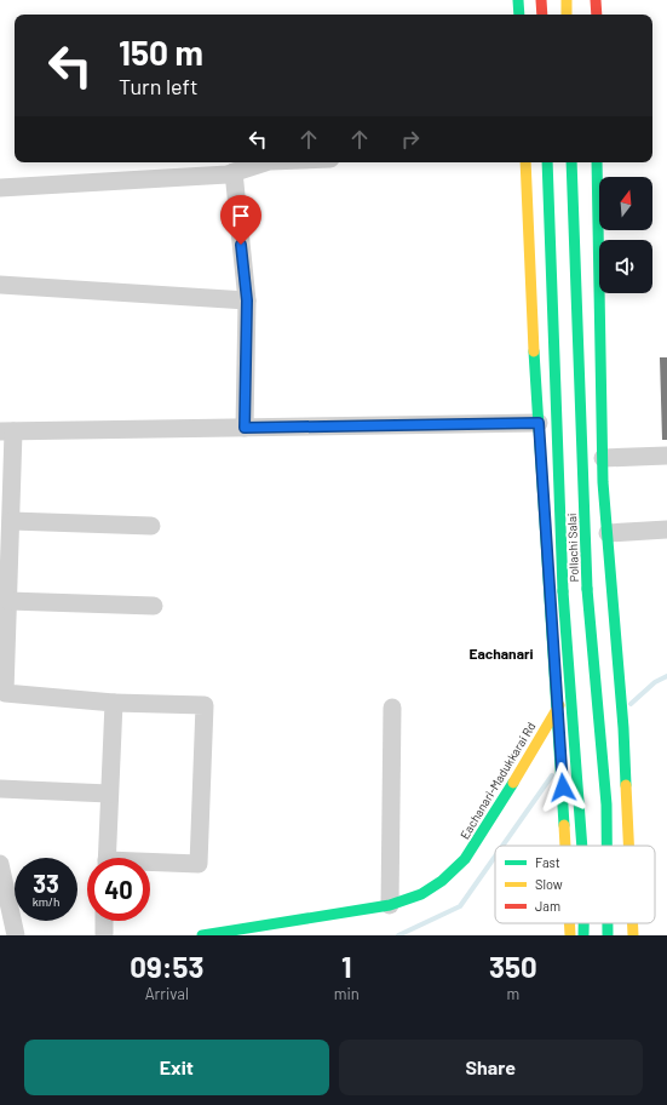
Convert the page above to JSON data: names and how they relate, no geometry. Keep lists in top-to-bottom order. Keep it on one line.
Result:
{"streets":{"main road":["Pollachi Salai","Eachanari-Madukkarai Rd"]},"districts":["Eachanari"],"legend":["Fast","Slow","Jam"],"north":"top","page":{"turn":["150 m","Turn left"],"speed":"33 km/h","limit":"40","eta":["09:53","Arrival","1","min","350","m"],"buttons":["Exit","Share"]}}
